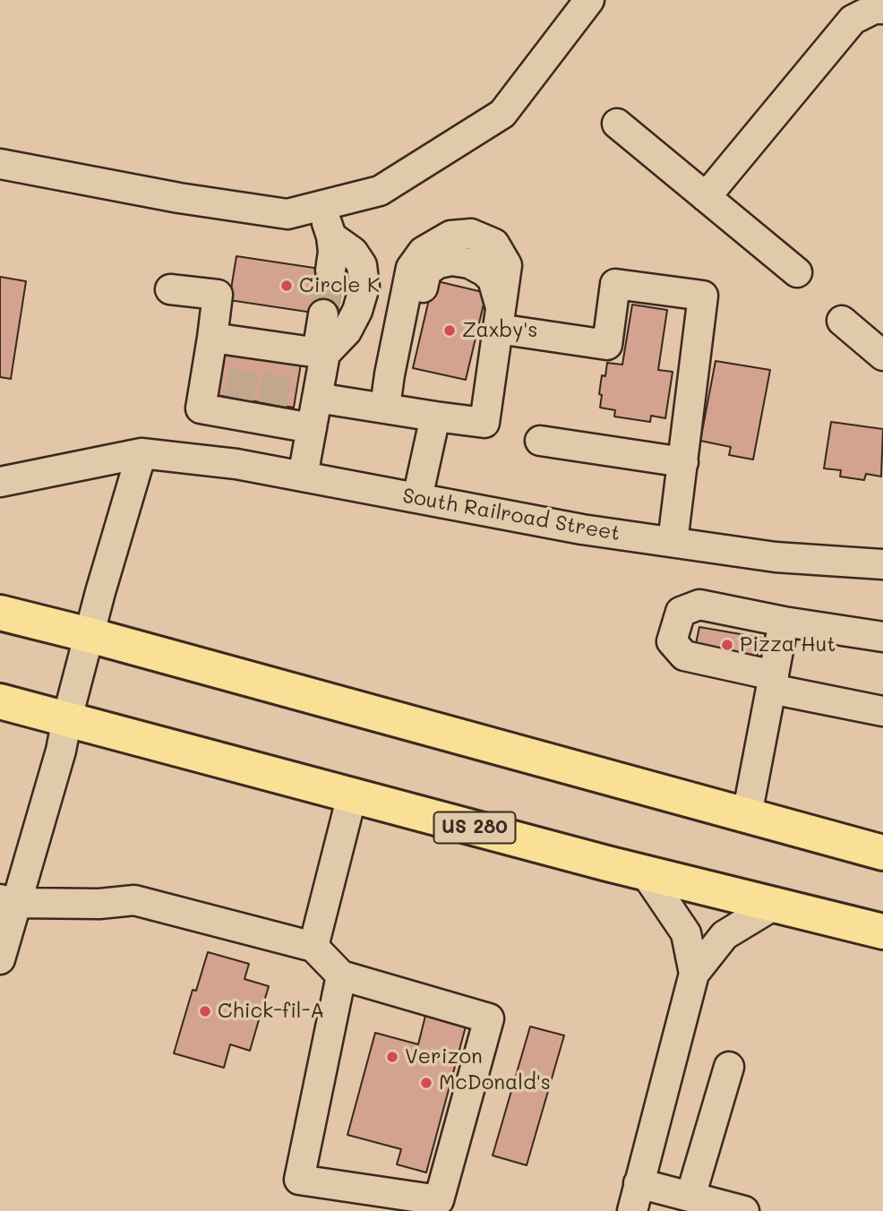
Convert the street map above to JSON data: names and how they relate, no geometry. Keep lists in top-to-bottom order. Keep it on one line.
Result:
{"streets":{"highway":["US 280"],"street":["South Railroad Street"]},"places":["Circle K","Zaxby's","Pizza Hut","Chick-fil-A","Verizon","McDonald's"]}
